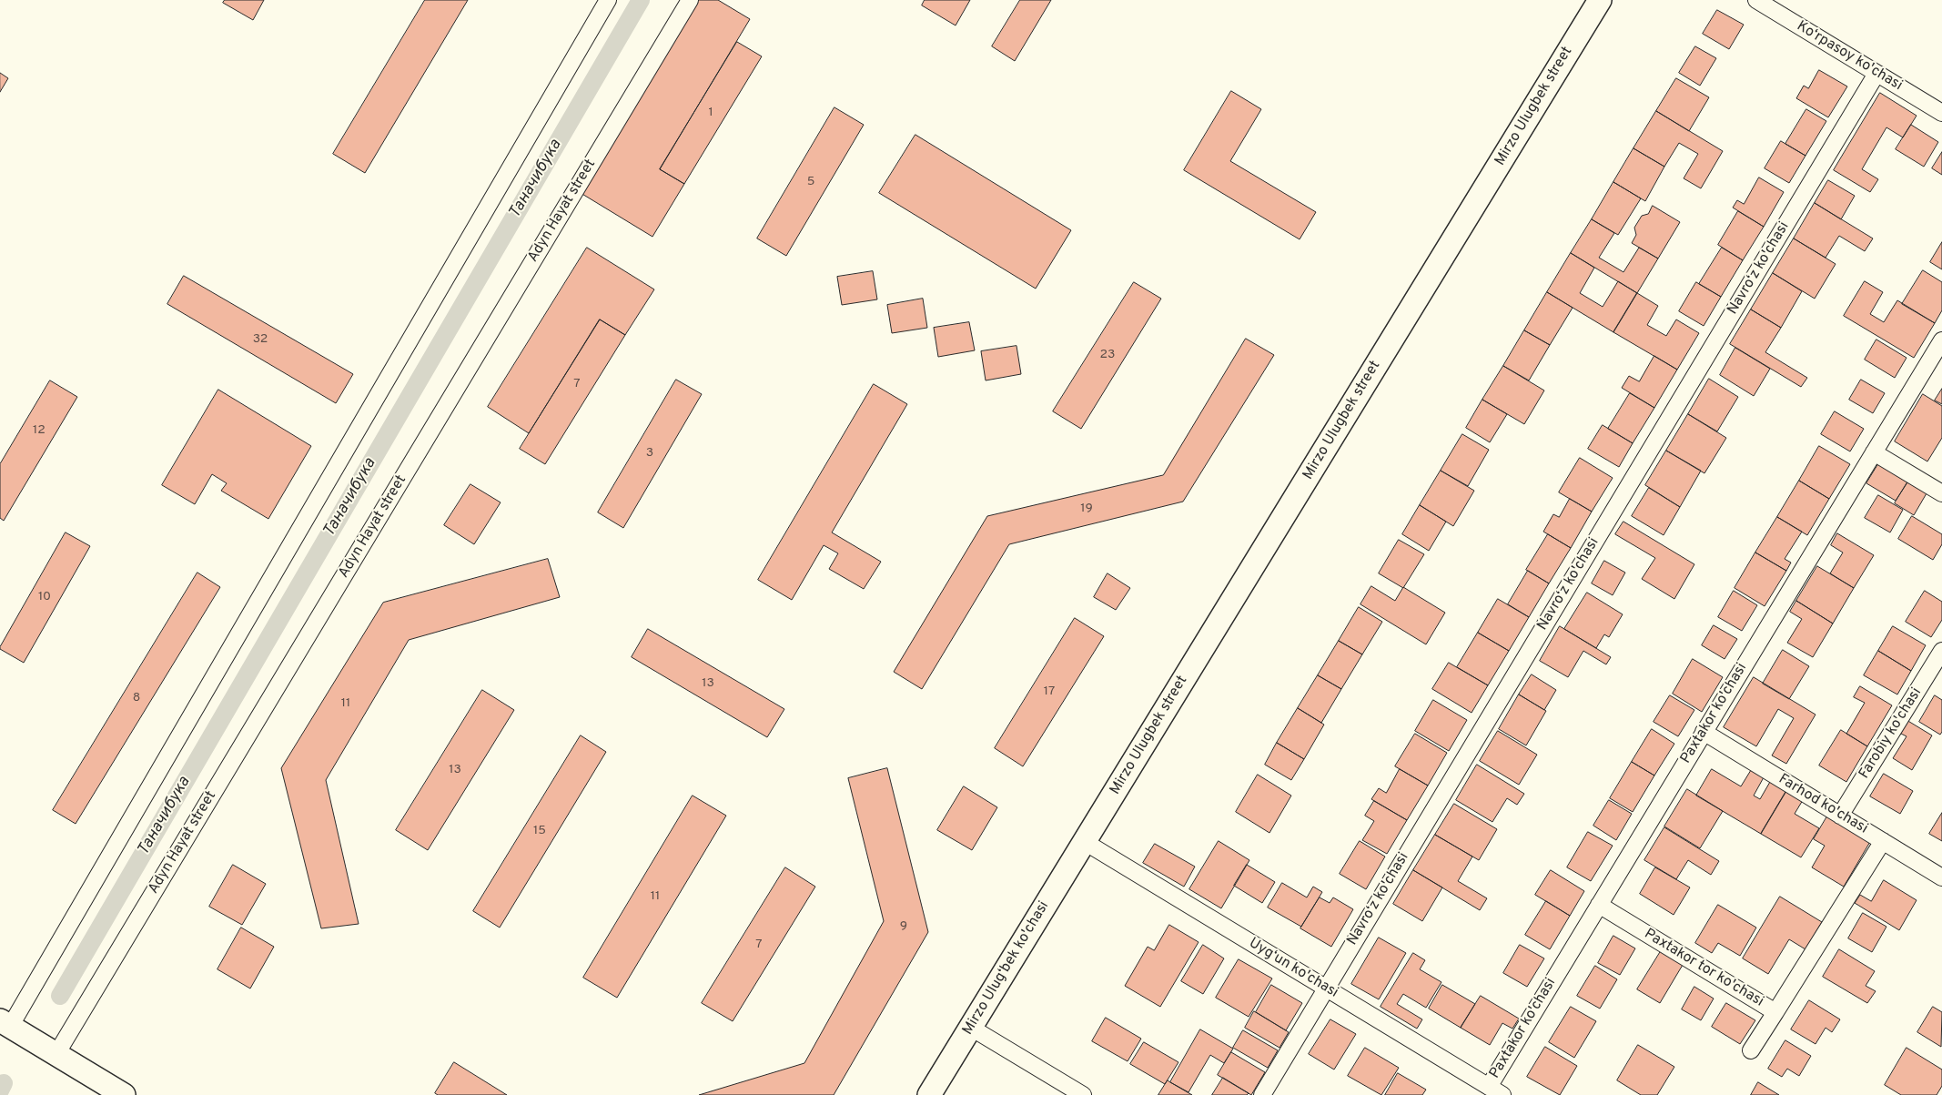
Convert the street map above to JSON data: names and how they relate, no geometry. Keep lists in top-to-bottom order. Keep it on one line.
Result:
{"streets":{"main road":["Mirzo Ulugbek street","Mirzo Ulug‘bek ko'chasi"],"street":["Ko‘rpasoy ko'chasi","Adyn Hayat street","Navro‘z ko'chasi","Paxtakor ko'chasi","Farobiy ko'chasi","Farhod ko'chasi","Uyg‘un ko'chasi","Paxtakor tor ko'chasi"]},"crossings":[["Ko‘rpasoy ko'chasi","Navro‘z ko'chasi"],["Mirzo Ulugbek street","Mirzo Ulug‘bek ko'chasi"],["Mirzo Ulugbek street","Uyg‘un ko'chasi"],["Navro‘z ko'chasi","Uyg‘un ko'chasi"],["Paxtakor ko'chasi","Farhod ko'chasi"],["Paxtakor ko'chasi","Uyg‘un ko'chasi"],["Paxtakor ko'chasi","Paxtakor tor ko'chasi"],["Farobiy ko'chasi","Farhod ko'chasi"],["Farhod ko'chasi","Paxtakor tor ko'chasi"],["Mirzo Ulug‘bek ko'chasi","Uyg‘un ko'chasi"]],"water":["Таначибука"],"house_numbers":["1","5","32","23","7","12","3","19","10","13","17","8","11","13","15","11","9","7"]}
